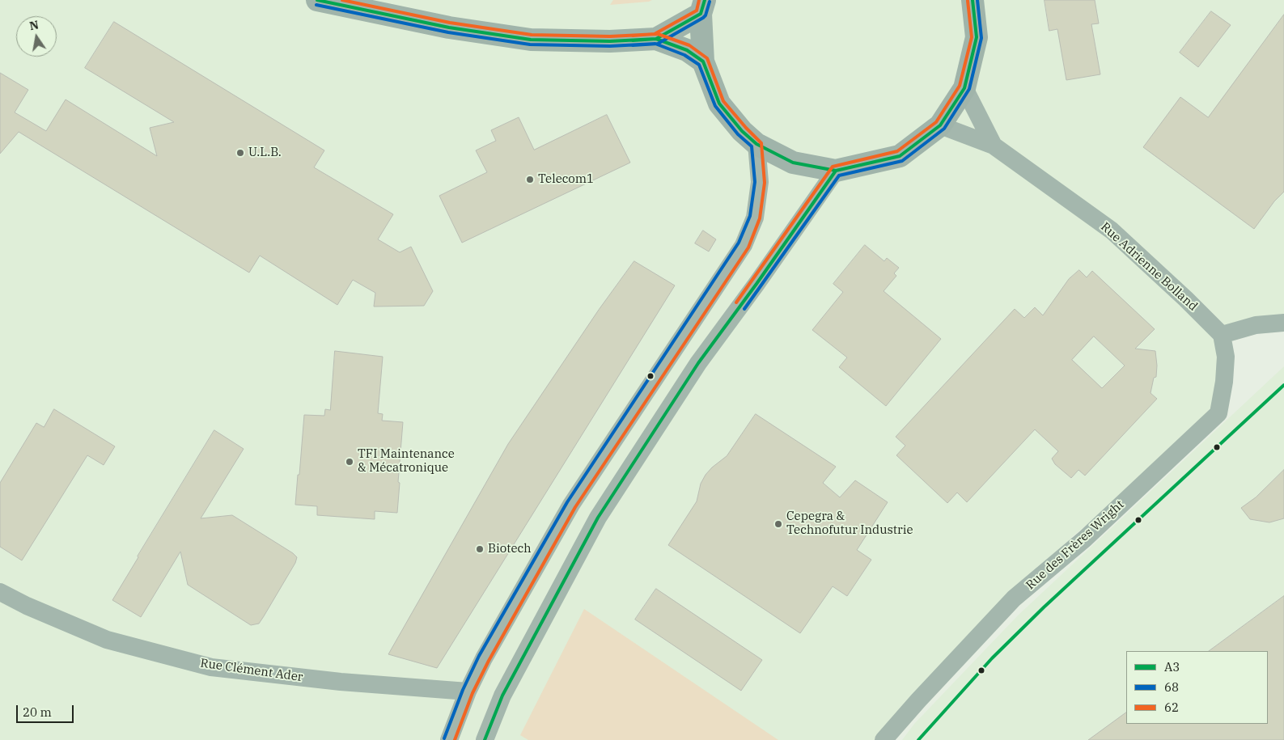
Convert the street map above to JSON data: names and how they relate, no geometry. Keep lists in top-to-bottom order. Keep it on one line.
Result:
{"streets":{"street":["Rue Adrienne Bolland","Rue des Frères Wright","Rue Clément Ader"]},"crossings":[["Rue Adrienne Bolland","Rue des Frères Wright"]],"places":["U.L.B.","Telecom1","TFI Maintenance & Mécatronique","Cepegra & Technofutur Industrie","Biotech"],"lines":["transit line A3","transit line 68","transit line 62"],"legend":["A3","68","62"],"scale_bar":"20 m","north":"top"}
